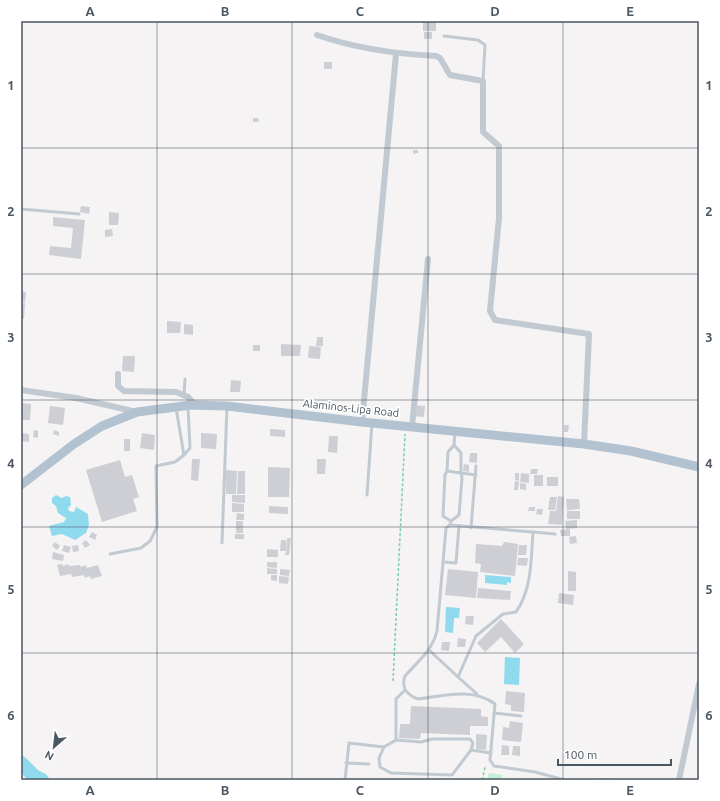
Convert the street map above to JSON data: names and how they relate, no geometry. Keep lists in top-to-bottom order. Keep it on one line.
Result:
{"streets":{"main road":["Alaminos-Lipa Road"]},"scale_bar":"100 m","north":"bottom left","grid":{"columns":["A","B","C","D","E"],"rows":["1","2","3","4","5","6"]}}
